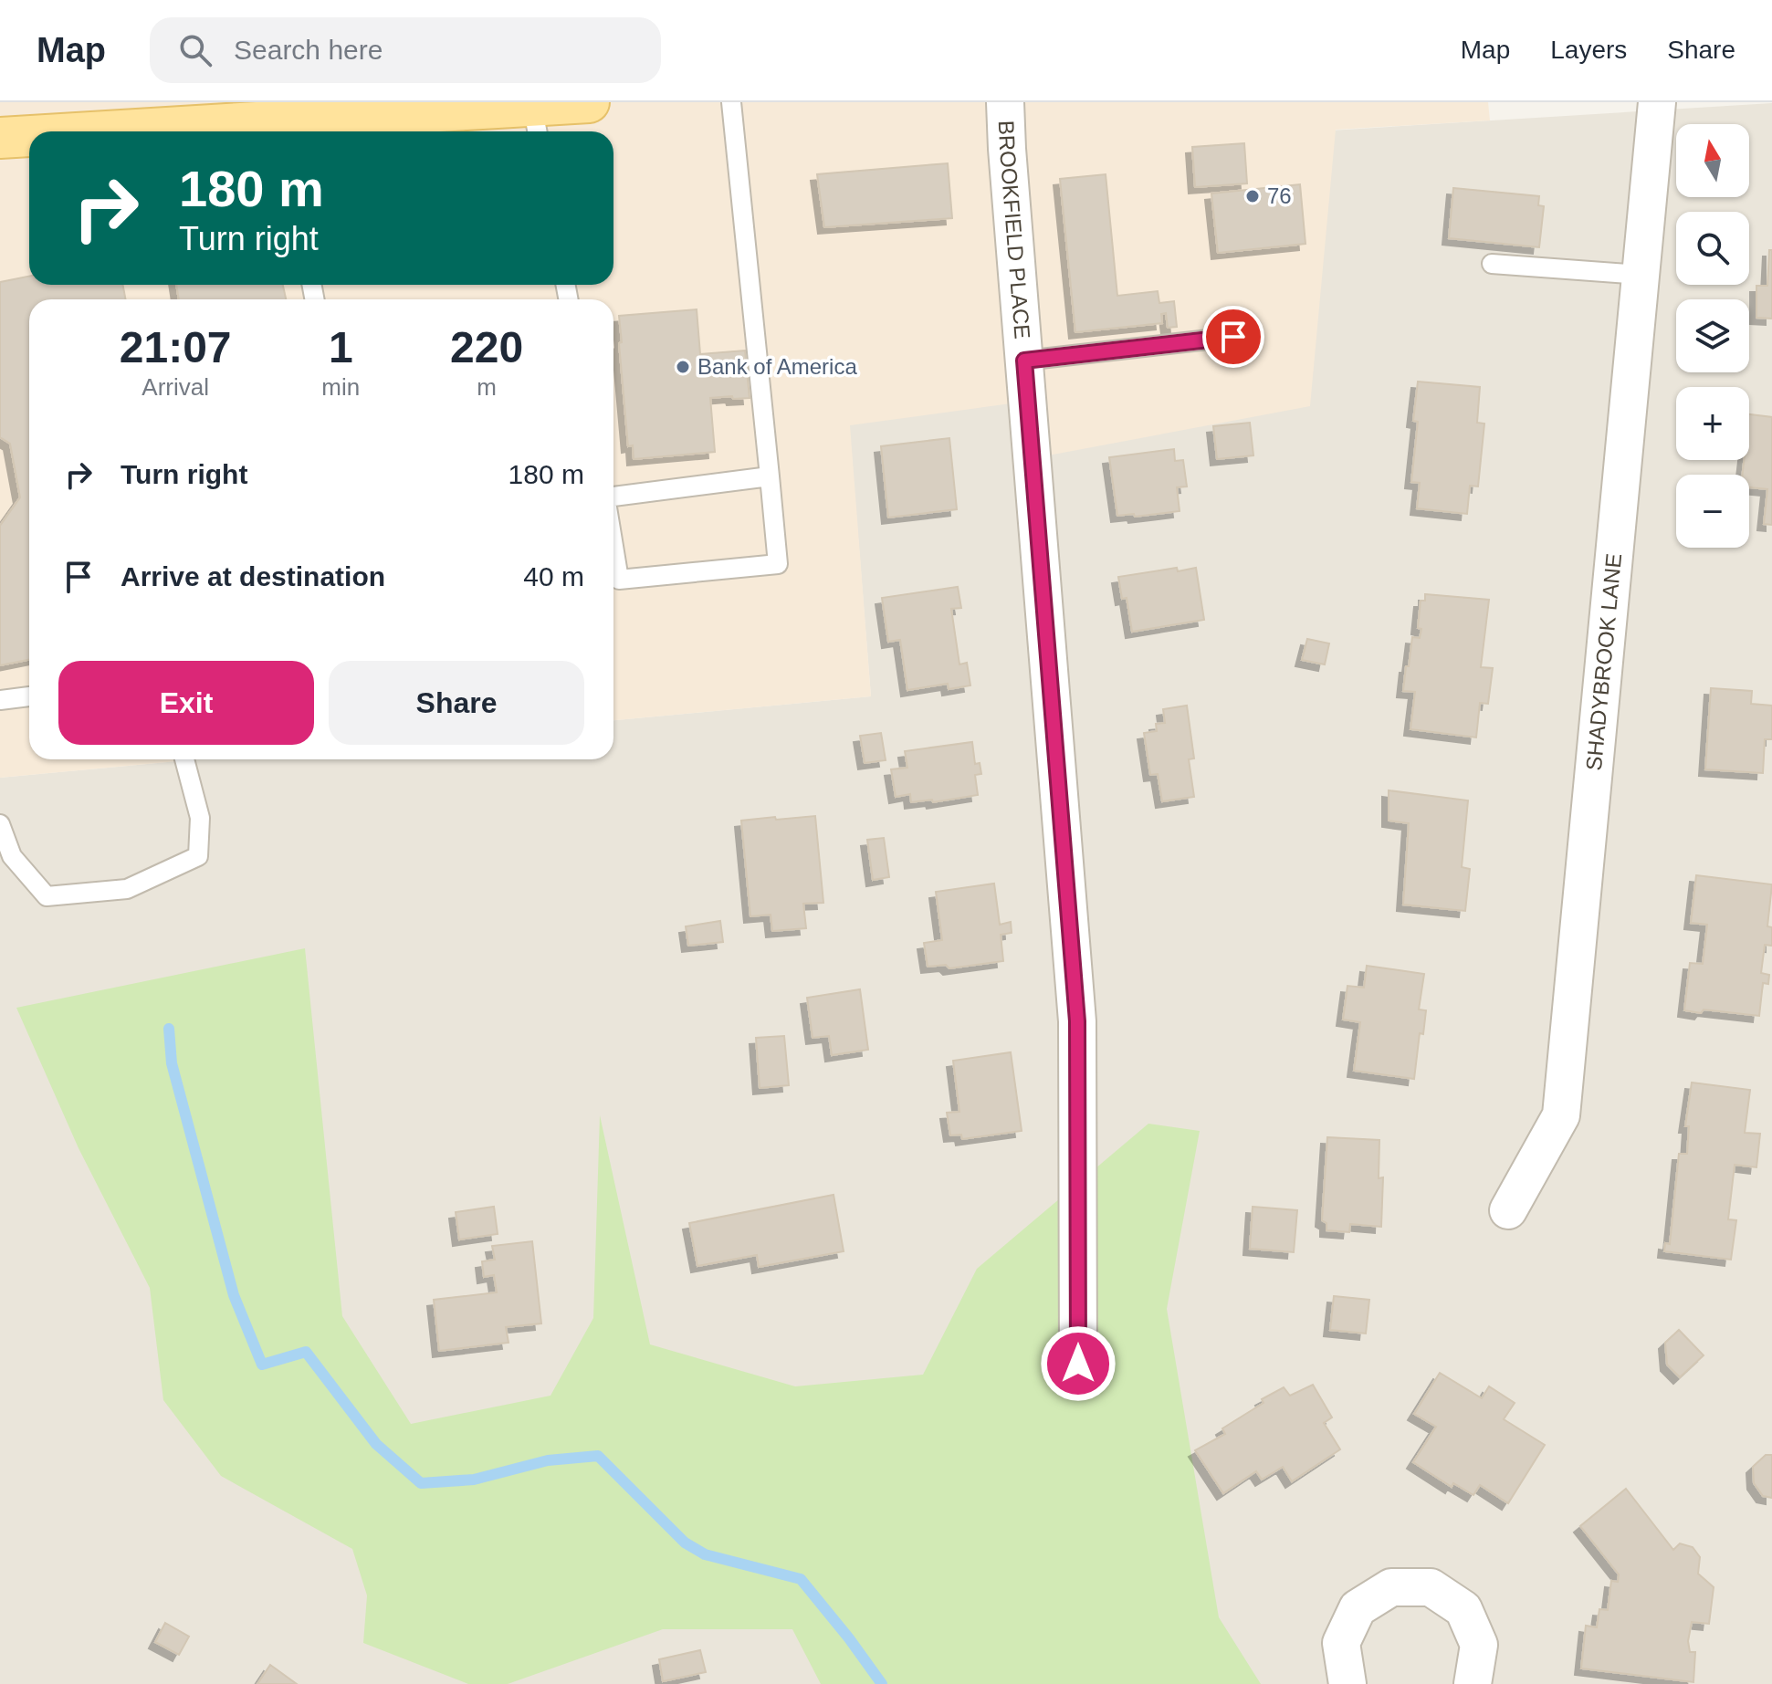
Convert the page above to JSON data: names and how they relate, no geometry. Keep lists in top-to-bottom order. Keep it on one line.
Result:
{"streets":{"street":["BROOKFIELD PLACE","SHADYBROOK LANE"]},"places":["76","Bank of America"],"north":"top","page":{"header":"Map","search":"Search here","nav":["Map","Layers","Share"],"map_buttons":["+","−"],"turn":["180 m","Turn right"],"eta":["21:07","Arrival","1","min","220","m"],"list":[{"name":"Turn right","value":"180 m"},{"name":"Arrive at destination","value":"40 m"}],"buttons":["Exit","Share"]}}
